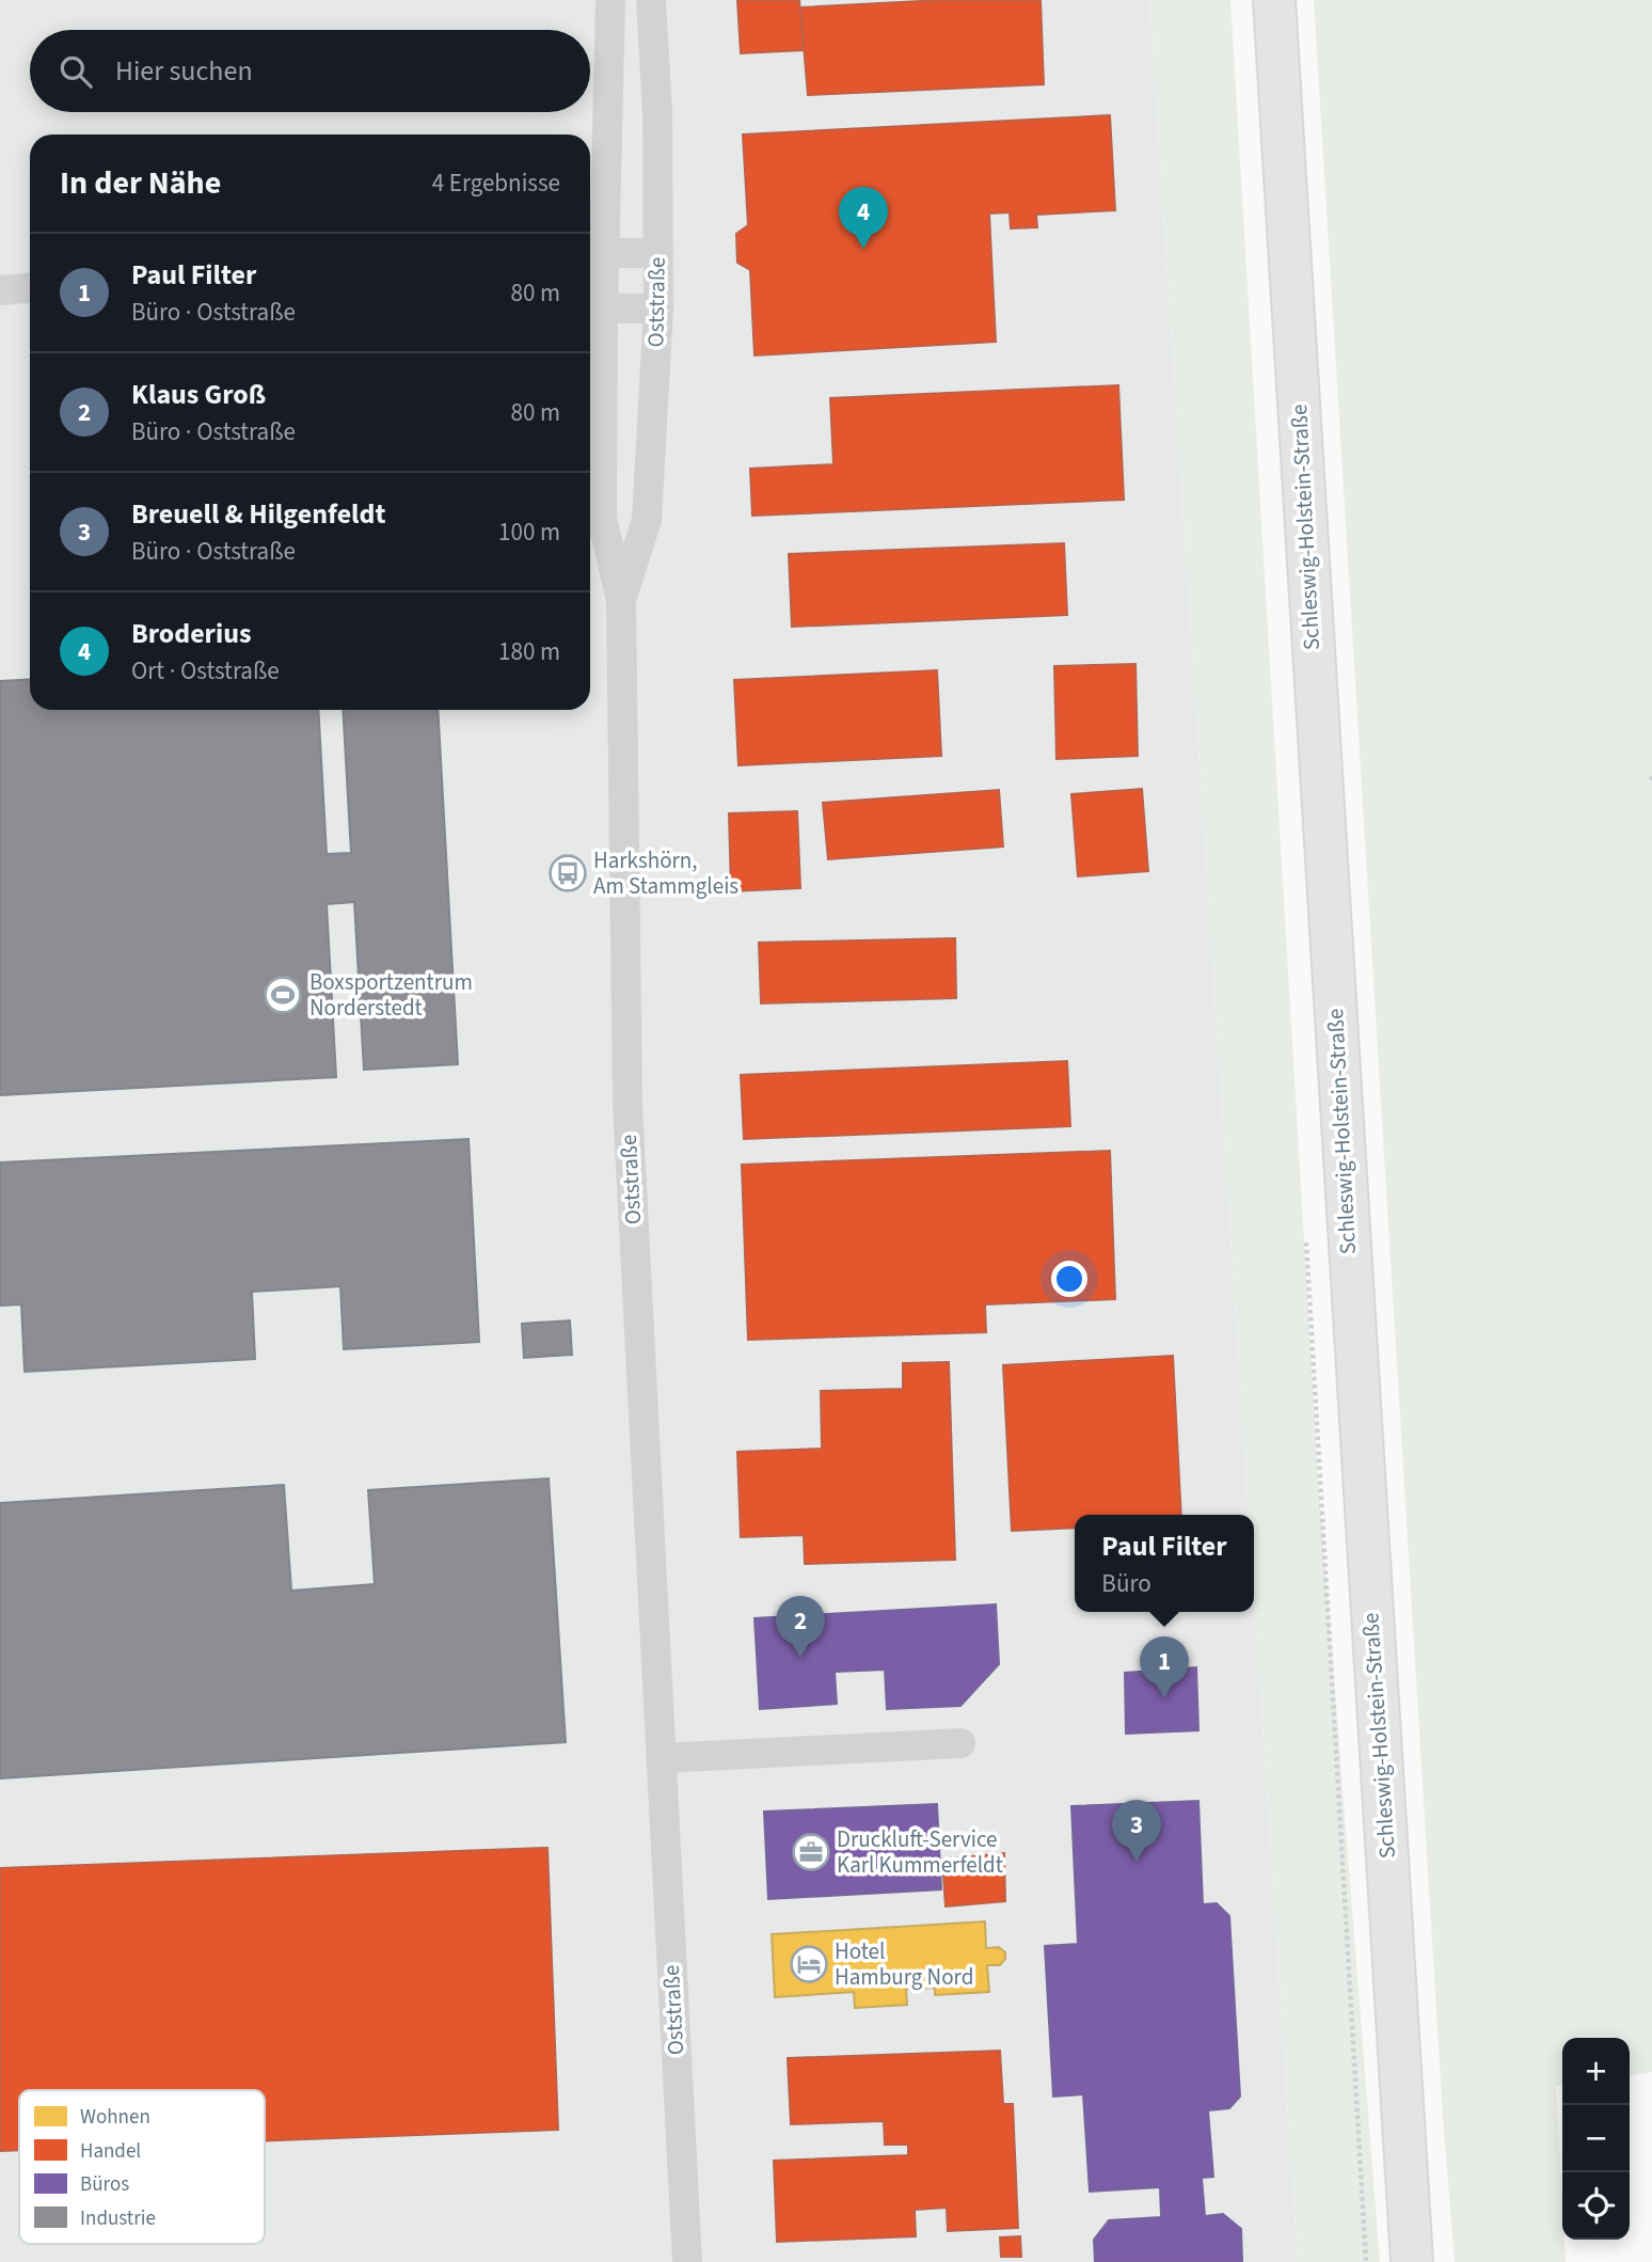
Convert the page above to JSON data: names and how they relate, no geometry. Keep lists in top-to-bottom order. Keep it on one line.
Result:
{"streets":{"main road":["Schleswig-Holstein-Straße"],"street":["Oststraße"]},"places":{"bus stop":["Harkshörn, Am Stammgleis"],"sports":["Boxsportzentrum Norderstedt"],"office":["Druckluft-Service Karl Kummerfeldt"],"hotel":["Hotel Hamburg Nord"]},"legend":["Wohnen","Handel","Büros","Industrie"],"page":{"search":"Hier suchen","heading":["In der Nähe","4 Ergebnisse"],"pins":["4","2","1","3"],"list":[{"mark":"1","name":"Paul Filter","note":"Büro · Oststraße","value":"80 m"},{"mark":"2","name":"Klaus Groß","note":"Büro · Oststraße","value":"80 m"},{"mark":"3","name":"Breuell & Hilgenfeldt","note":"Büro · Oststraße","value":"100 m"},{"mark":"4","name":"Broderius","note":"Ort · Oststraße","value":"180 m"}],"popup":["Paul Filter","Büro"],"map_buttons":["+","−"]}}
